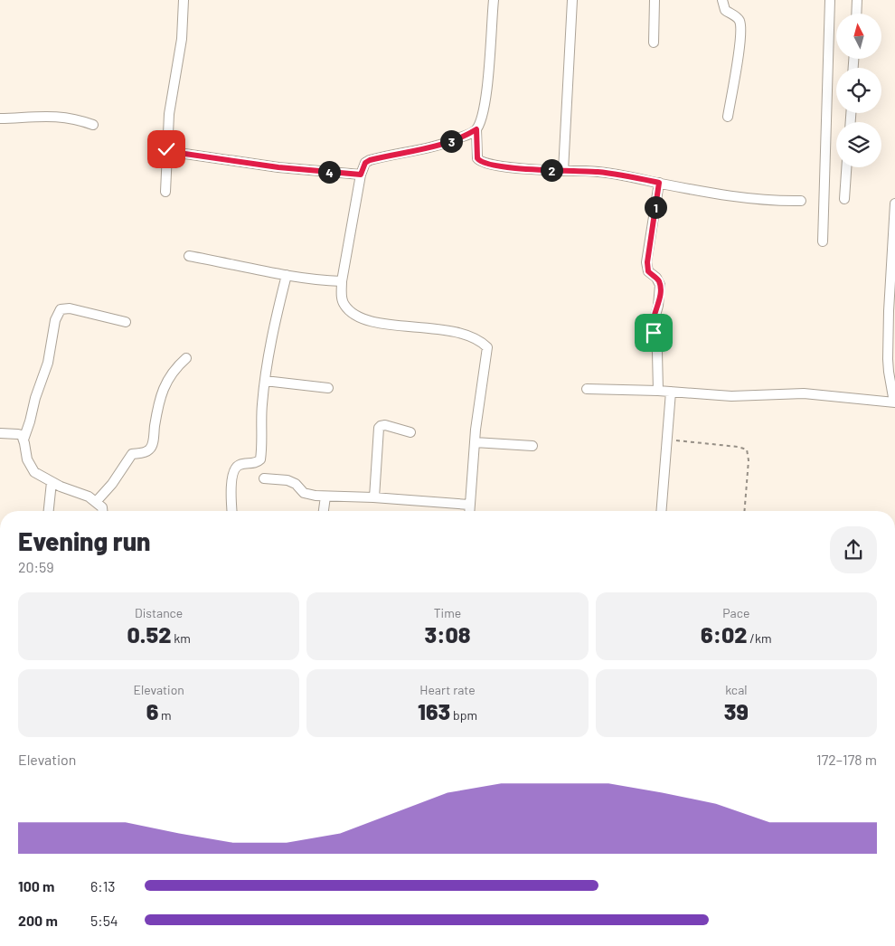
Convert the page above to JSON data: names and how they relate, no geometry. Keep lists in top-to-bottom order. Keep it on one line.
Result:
{"north":"top","page":{"pins":["3","2","4","1"],"heading":["Evening run","20:59"],"stats":[["Distance","0.52 km"],["Time","3:08"],["Pace","6:02 /km"],["Elevation","6 m"],["Heart rate","163 bpm"],["kcal","39"]],"chart":["Elevation","172–178 m"],"list":[{"name":"100 m","note":"6:13"},{"name":"200 m","note":"5:54"}]}}
